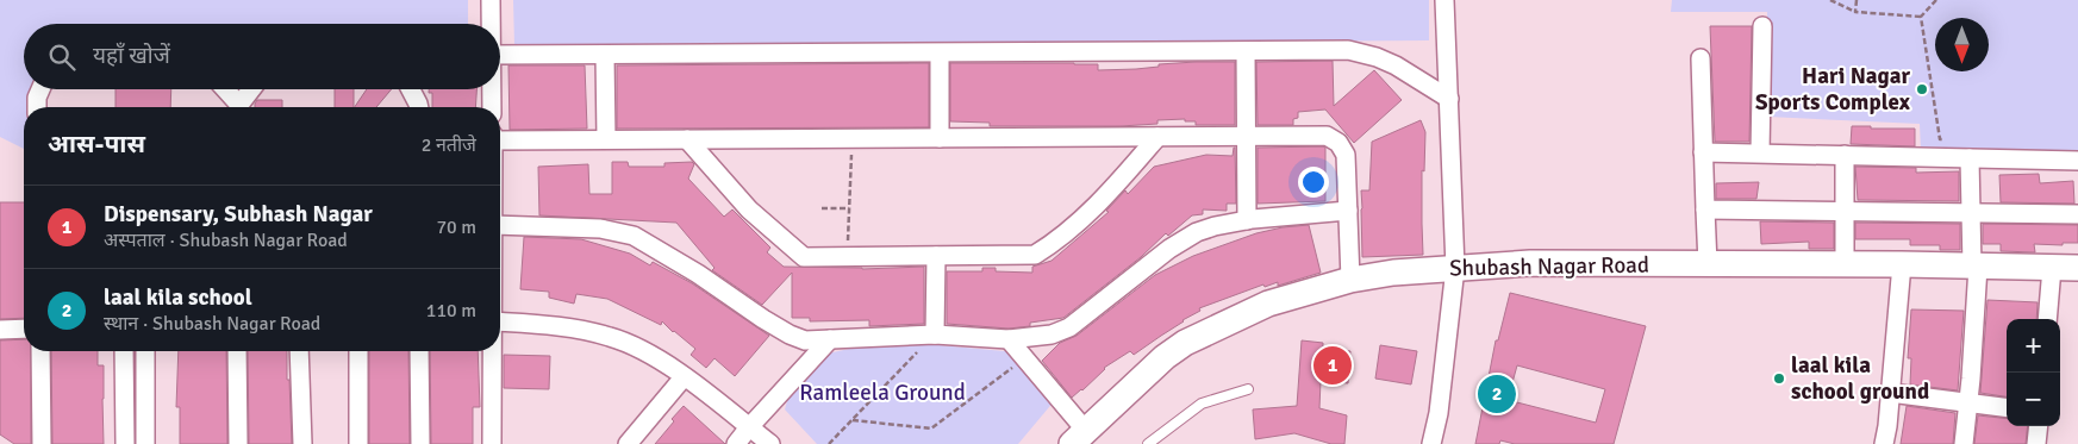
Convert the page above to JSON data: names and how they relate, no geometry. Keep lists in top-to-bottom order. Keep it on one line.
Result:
{"streets":{"street":["Shubash Nagar Road"]},"parks":["Ramleela Ground"],"places":["Hari Nagar Sports Complex","laal kila school ground"],"north":"bottom","page":{"search":"यहाँ खोजें","heading":["आस-पास","2 नतीजे"],"list":[{"mark":"1","name":"Dispensary, Subhash Nagar","note":"अस्पताल · Shubash Nagar Road","value":"70 m"},{"mark":"2","name":"laal kila school","note":"स्थान · Shubash Nagar Road","value":"110 m"}],"map_buttons":["+","−"],"pins":["1","2"]}}
